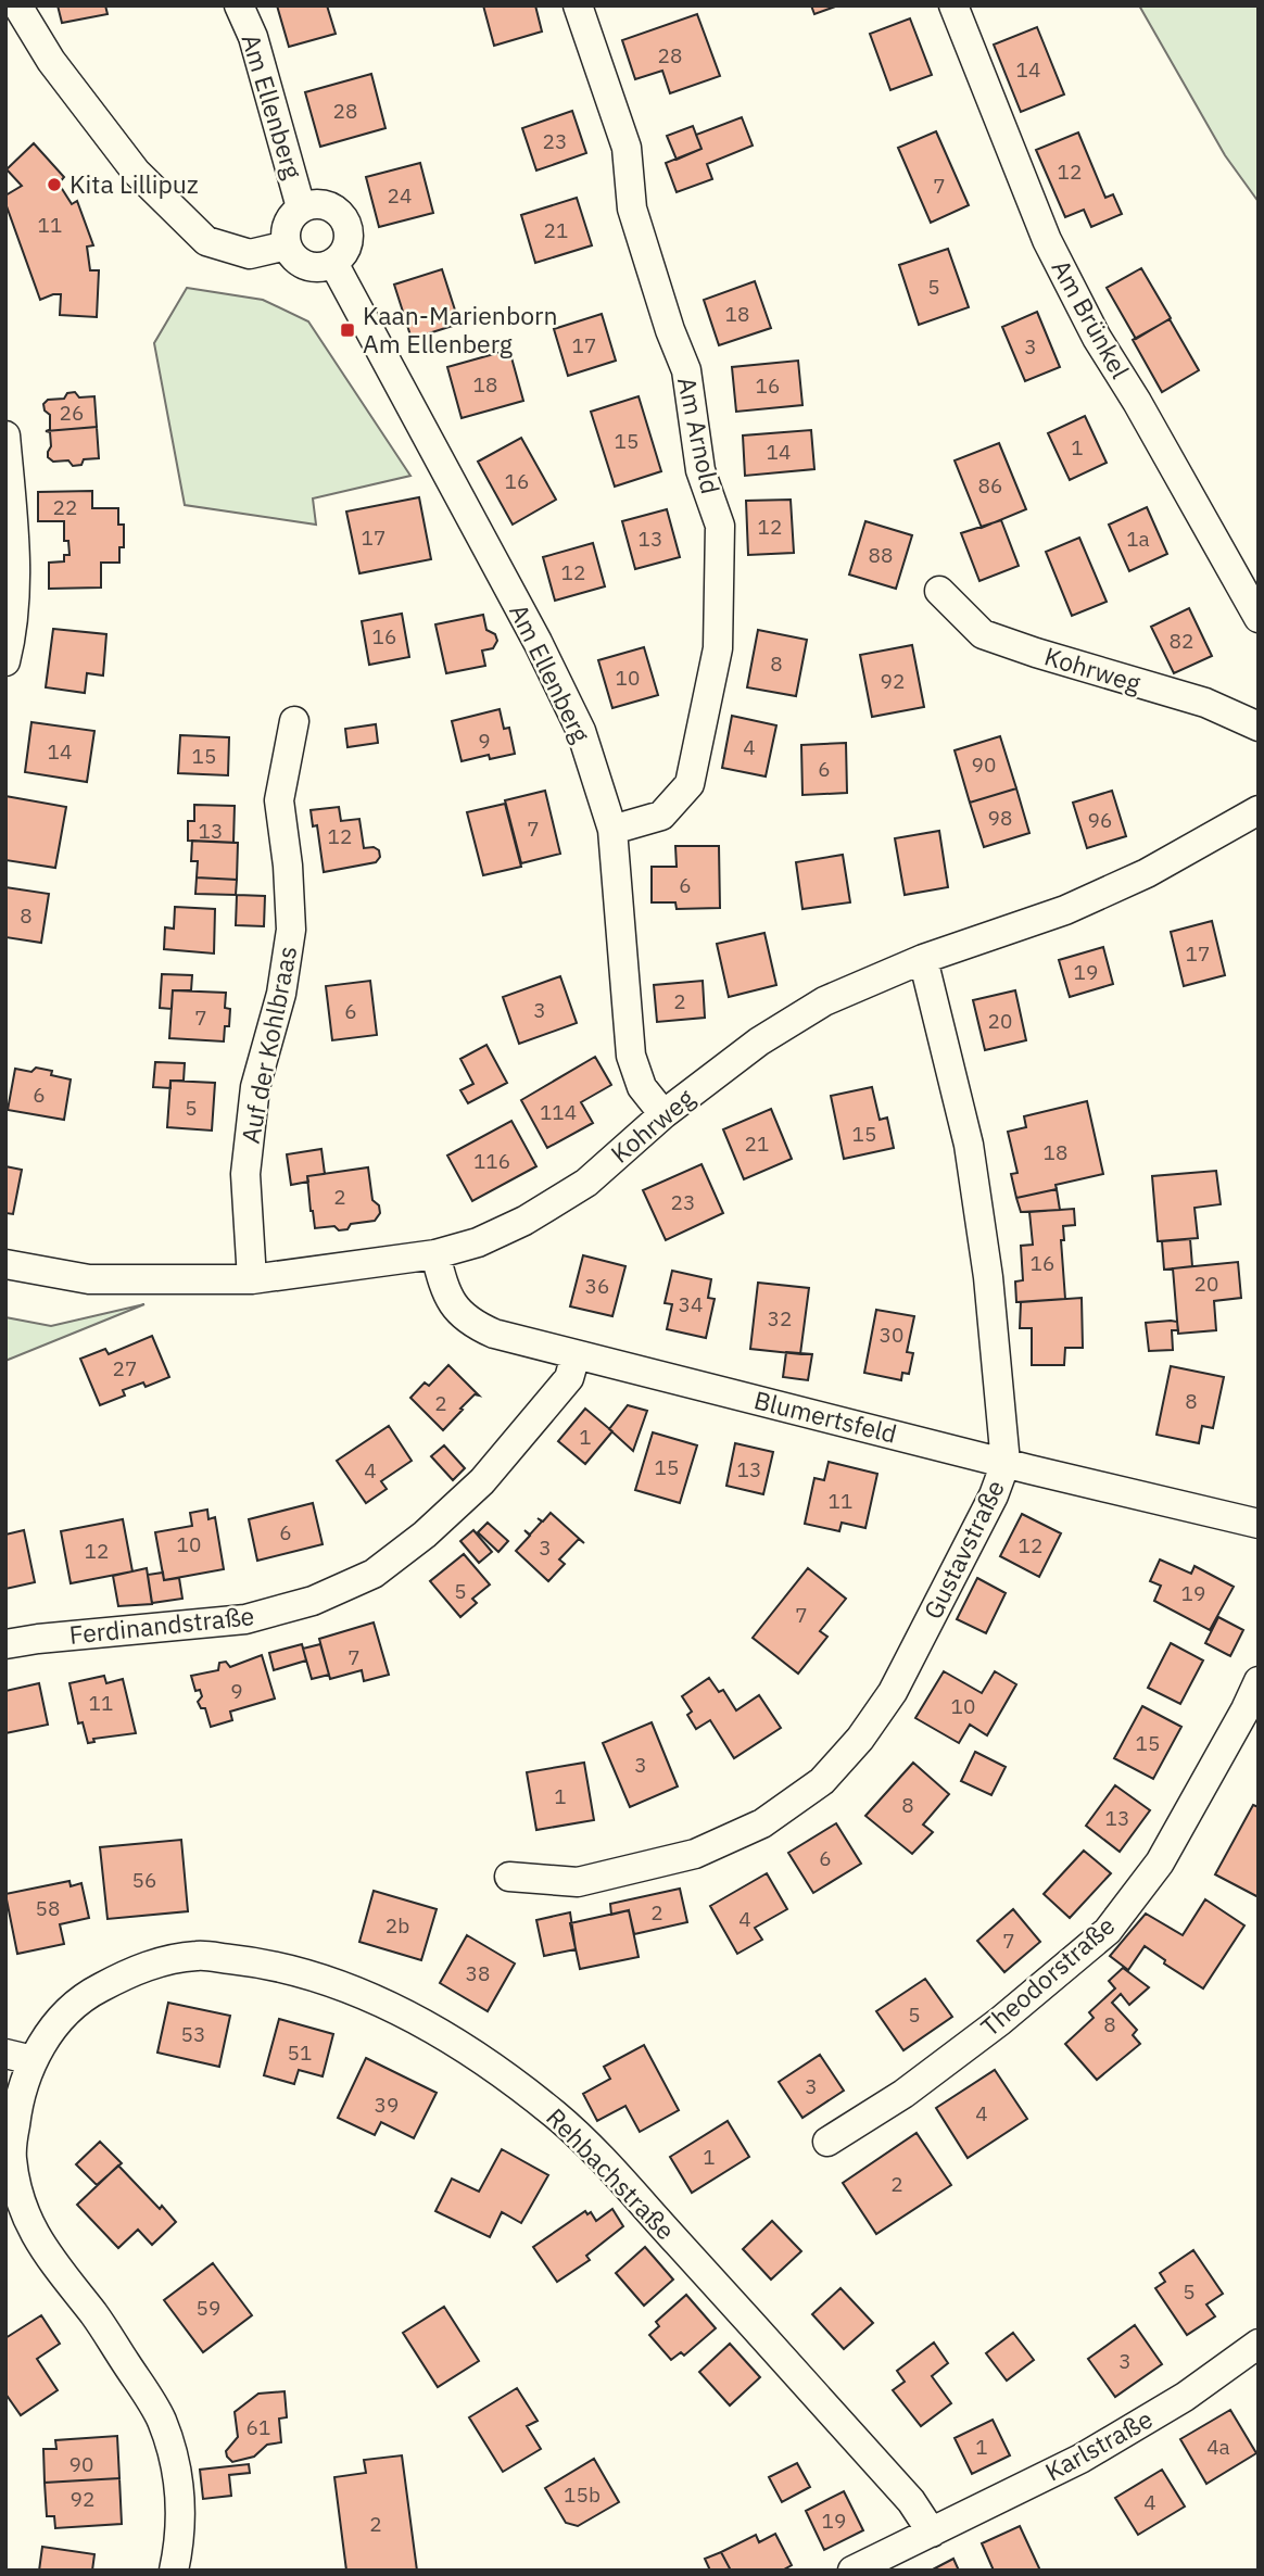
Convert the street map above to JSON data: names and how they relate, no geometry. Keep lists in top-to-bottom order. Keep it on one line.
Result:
{"streets":{"street":["Am Ellenberg","Am Brünkel","Am Arnold","Kohrweg","Auf der Kohlbraas","Blumertsfeld","Gustavstraße","Ferdinandstraße","Theodorstraße","Rehbachstraße","Karlstraße"]},"crossings":[["Am Ellenberg","Am Arnold"],["Am Ellenberg","Kohrweg"],["Kohrweg","Auf der Kohlbraas"],["Kohrweg","Blumertsfeld"],["Kohrweg","Gustavstraße"],["Blumertsfeld","Gustavstraße"],["Blumertsfeld","Ferdinandstraße"],["Rehbachstraße","Karlstraße"]],"places":{"other":["Kita Lillipuz"],"transit":["Kaan-Marienborn Am Ellenberg"]},"house_numbers":["28","14","28","23","12","7","24","11","21","5","18","17","3","18","16","26","15","1","14","16","86","22","12","17","13","1a","88","12","16","82","8","10","92","9","4","14","15","90","6","98","96","7","13","12","6","8","17","19","2","3","6","7","20","6","5","114","15","21","18","116","2","23","16","20","36","34","32","30","27","8","2","1","15","13","4","11","6","10","12","3","12","5","19","7","7","9","11","10","15","3","1","8","13","6","56","58","2","4","2b","7","38","5","8","53","51","3","39","4","1","2","5","59","3","61","1","4a","90","15b","92","4","19","2"]}
